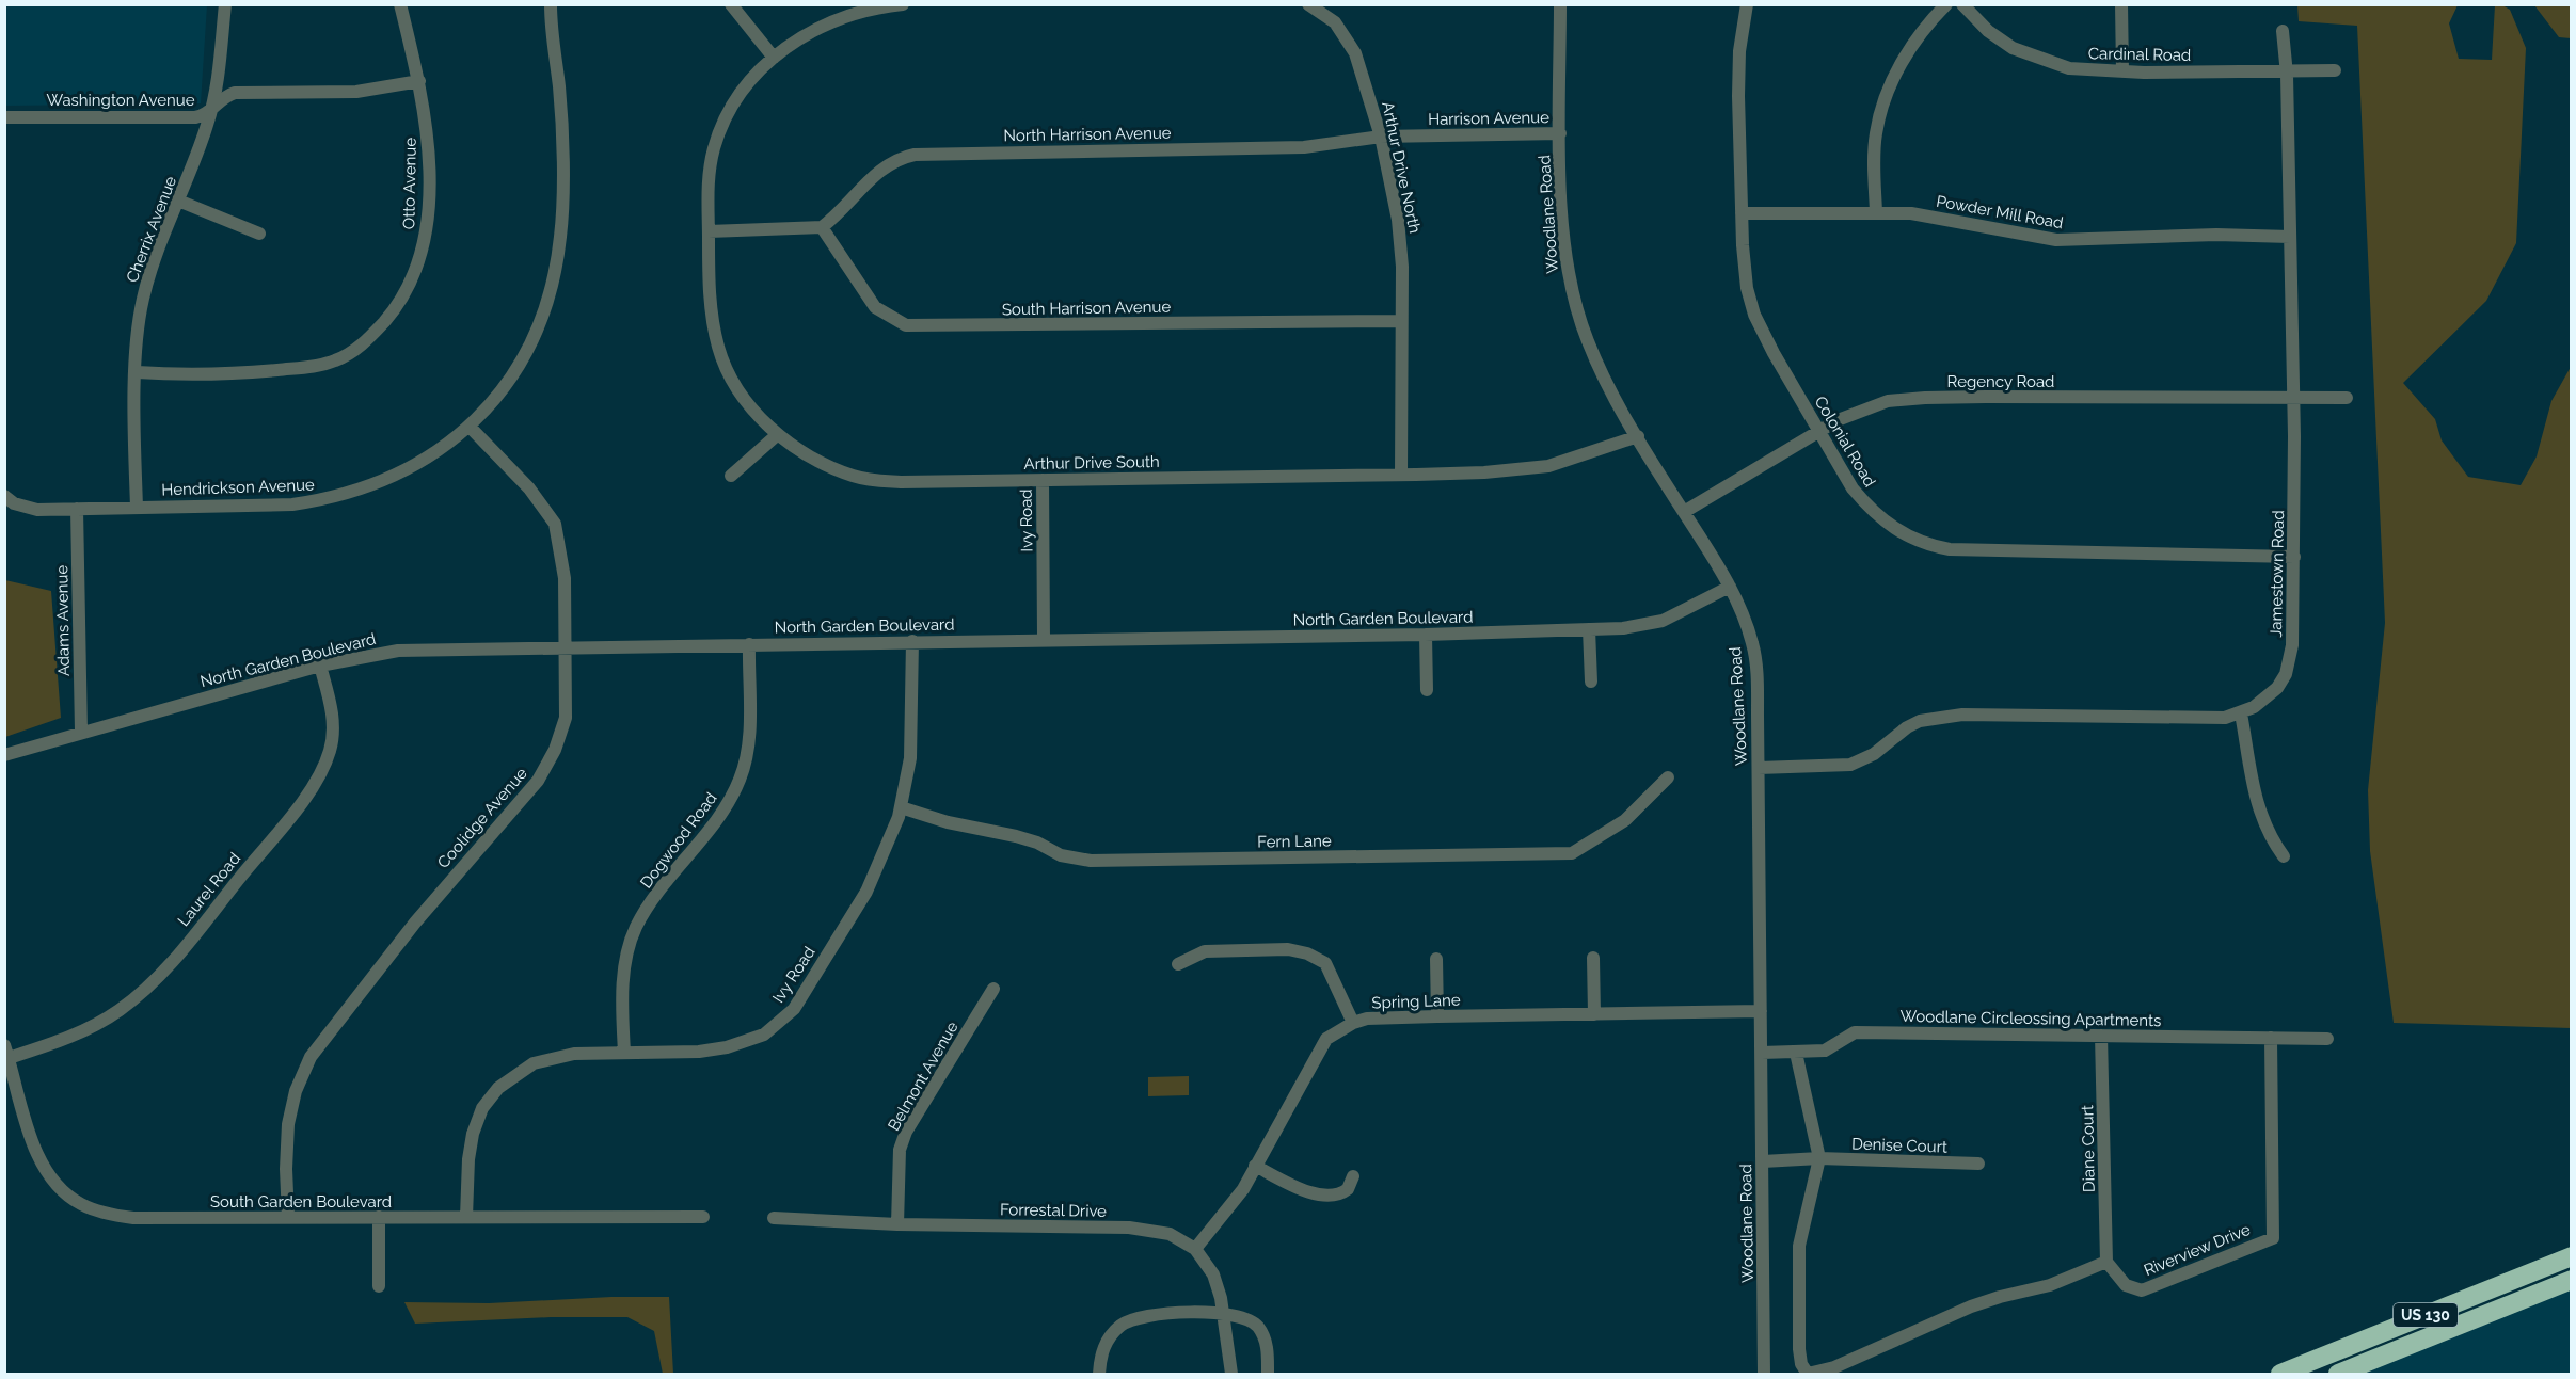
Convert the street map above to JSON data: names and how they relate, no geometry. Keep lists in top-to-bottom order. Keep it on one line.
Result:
{"streets":{"highway":["US 130"],"street":["Cardinal Road","Washington Avenue","Harrison Avenue","North Harrison Avenue","Arthur Drive North","Otto Avenue","Powder Mill Road","Woodlane Road","Cherrix Avenue","South Harrison Avenue","Regency Road","Colonial Road","Arthur Drive South","Hendrickson Avenue","Ivy Road","Jamestown Road","North Garden Boulevard","Adams Avenue","Coolidge Avenue","Dogwood Road","Fern Lane","Laurel Road","Spring Lane","Woodlane Circleossing Apartments","Belmont Avenue","Denise Court","Diane Court","South Garden Boulevard","Forrestal Drive","Riverview Drive"]},"crossings":[["Cardinal Road","Jamestown Road"],["Washington Avenue","Otto Avenue"],["Washington Avenue","Cherrix Avenue"],["Harrison Avenue","North Harrison Avenue"],["Harrison Avenue","Arthur Drive North"],["Harrison Avenue","Woodlane Road"],["North Harrison Avenue","Arthur Drive North"],["North Harrison Avenue","South Harrison Avenue"],["Arthur Drive North","South Harrison Avenue"],["Arthur Drive North","Arthur Drive South"],["Otto Avenue","Cherrix Avenue"],["Powder Mill Road","Colonial Road"],["Powder Mill Road","Jamestown Road"],["Woodlane Road","Regency Road"],["Woodlane Road","Arthur Drive South"],["Woodlane Road","Jamestown Road"],["Woodlane Road","North Garden Boulevard"],["Woodlane Road","Spring Lane"],["Woodlane Road","Woodlane Circleossing Apartments"],["Woodlane Road","Denise Court"],["Cherrix Avenue","Hendrickson Avenue"],["Regency Road","Colonial Road"],["Regency Road","Jamestown Road"],["Colonial Road","Jamestown Road"],["Arthur Drive South","Ivy Road"],["Hendrickson Avenue","Adams Avenue"],["Hendrickson Avenue","Coolidge Avenue"],["Ivy Road","North Garden Boulevard"],["Ivy Road","Dogwood Road"],["Ivy Road","Fern Lane"],["Ivy Road","South Garden Boulevard"],["North Garden Boulevard","Adams Avenue"],["North Garden Boulevard","Coolidge Avenue"],["North Garden Boulevard","Dogwood Road"],["North Garden Boulevard","Laurel Road"],["Coolidge Avenue","South Garden Boulevard"],["Laurel Road","South Garden Boulevard"],["Spring Lane","Forrestal Drive"],["Woodlane Circleossing Apartments","Diane Court"],["Woodlane Circleossing Apartments","Riverview Drive"],["Belmont Avenue","Forrestal Drive"],["Diane Court","Riverview Drive"]]}
